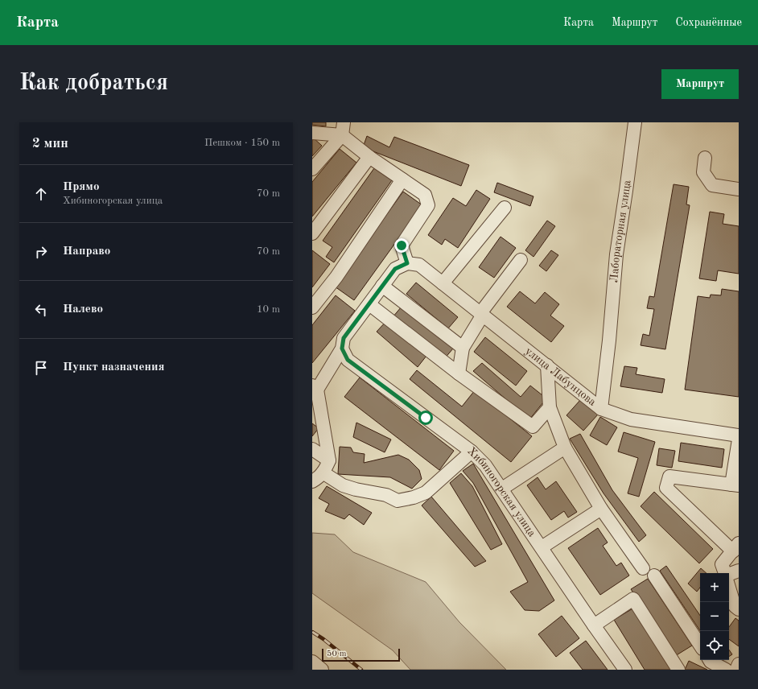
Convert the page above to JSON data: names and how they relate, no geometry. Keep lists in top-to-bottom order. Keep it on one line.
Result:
{"streets":{"street":["Лабораторная улица","улица Лабунцова","Хибиногорская улица"]},"crossings":[["Лабораторная улица","улица Лабунцова"]],"scale_bar":"50 m","page":{"header":"Карта","nav":["Карта","Маршрут","Сохранённые"],"buttons":"Маршрут","title":"Как добраться","heading":["2 мин","Пешком · 150 m"],"list":[["Прямо","Хибиногорская улица","70 m"],["Направо","70 m"],["Налево","10 m"],"Пункт назначения"],"map_buttons":["+","−"],"scale":"50 m"}}
